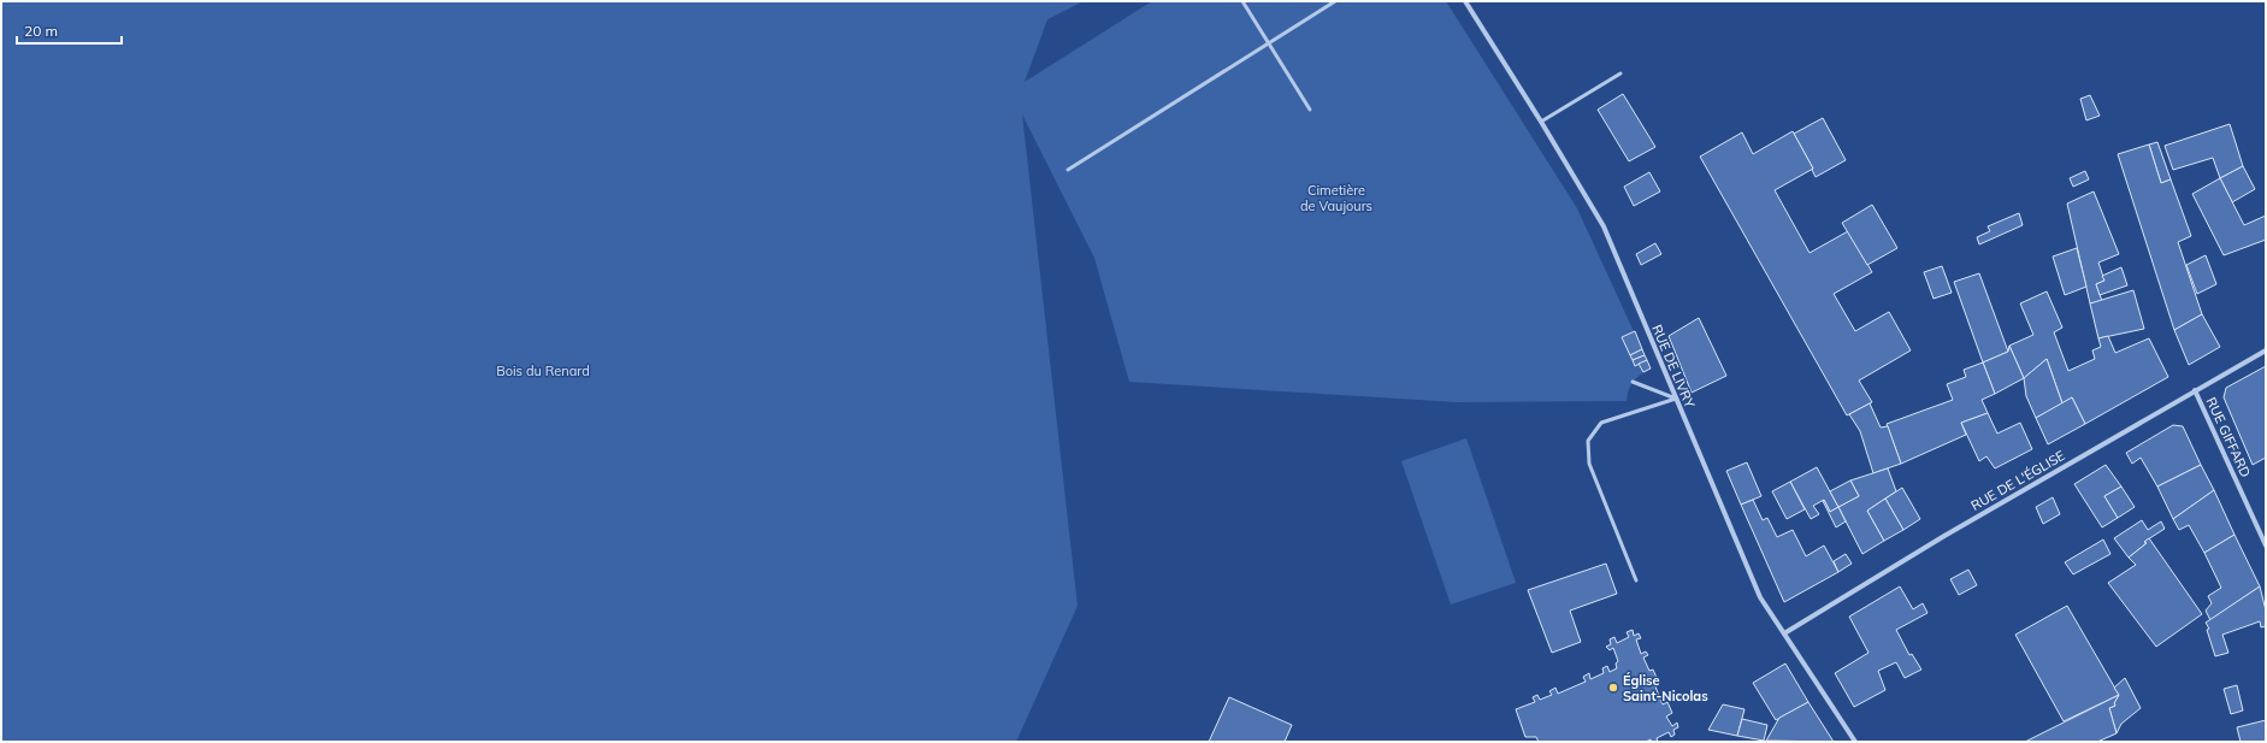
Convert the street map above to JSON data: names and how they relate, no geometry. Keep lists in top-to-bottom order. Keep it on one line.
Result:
{"streets":{"street":["RUE DE LIVRY","RUE GIFFARD","RUE DE L'ÉGLISE"]},"crossings":[["RUE DE LIVRY","RUE DE L'ÉGLISE"],["RUE GIFFARD","RUE DE L'ÉGLISE"]],"parks":["Cimetière de Vaujours","Bois du Renard"],"places":["Église Saint-Nicolas"],"scale_bar":"20 m"}
